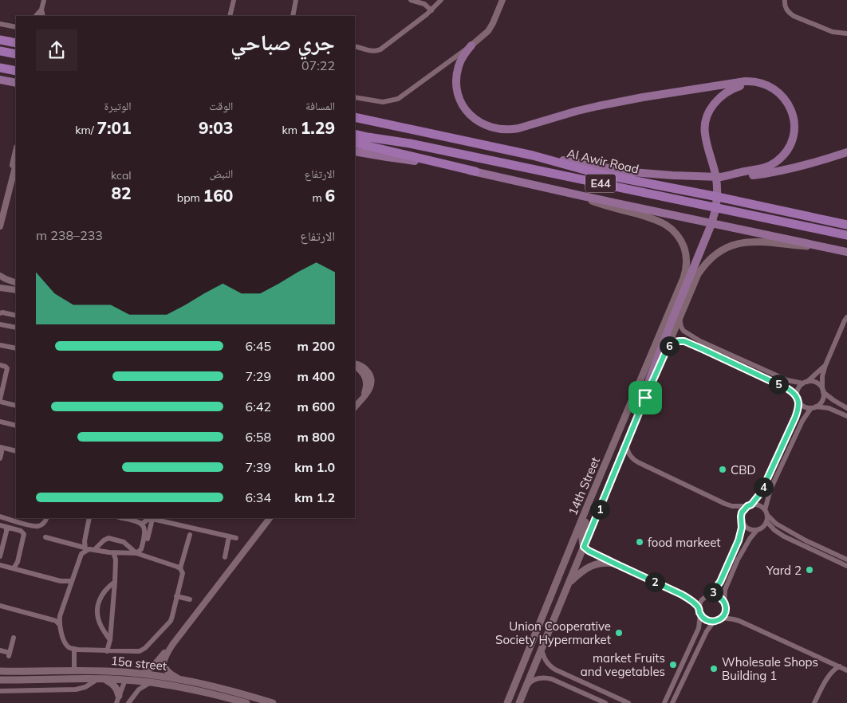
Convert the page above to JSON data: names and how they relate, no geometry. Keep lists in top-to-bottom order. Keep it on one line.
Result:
{"streets":{"highway":["Al Awir Road","E44"],"main road":["14th Street","15a street"]},"places":["CBD","food markeet","Yard 2","Union Cooperative Society Hypermarket","market Fruits and vegetables","Wholesale Shops Building 1"],"page":{"heading":["جري صباحي","07:22"],"stats":[["المسافة","1.29 km"],["الوقت","9:03"],["الوتيرة","7:01 /km"],["الارتفاع","6 m"],["النبض","160 bpm"],["kcal","82"]],"chart":["الارتفاع","233–238 m"],"list":[{"name":"200 m","note":"6:45"},{"name":"400 m","note":"7:29"},{"name":"600 m","note":"6:42"},{"name":"800 m","note":"6:58"},{"name":"1.0 km","note":"7:39"},{"name":"1.2 km","note":"6:34"}],"pins":["6","5","4","1","2","3"]}}
